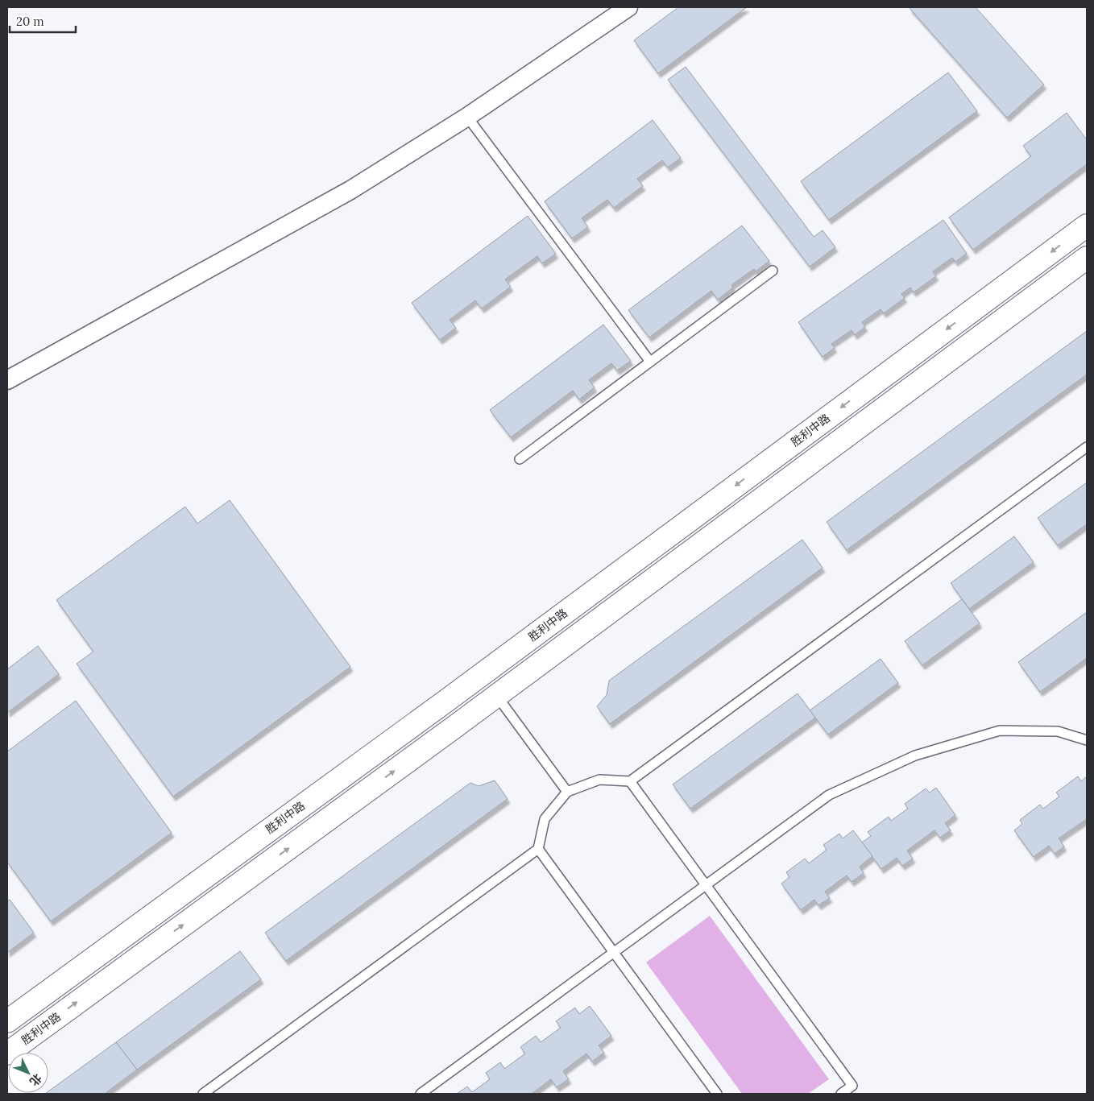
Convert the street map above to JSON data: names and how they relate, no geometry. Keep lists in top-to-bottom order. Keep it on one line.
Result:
{"streets":{"street":["胜利中路"]},"scale_bar":"20 m","north":"bottom right"}
